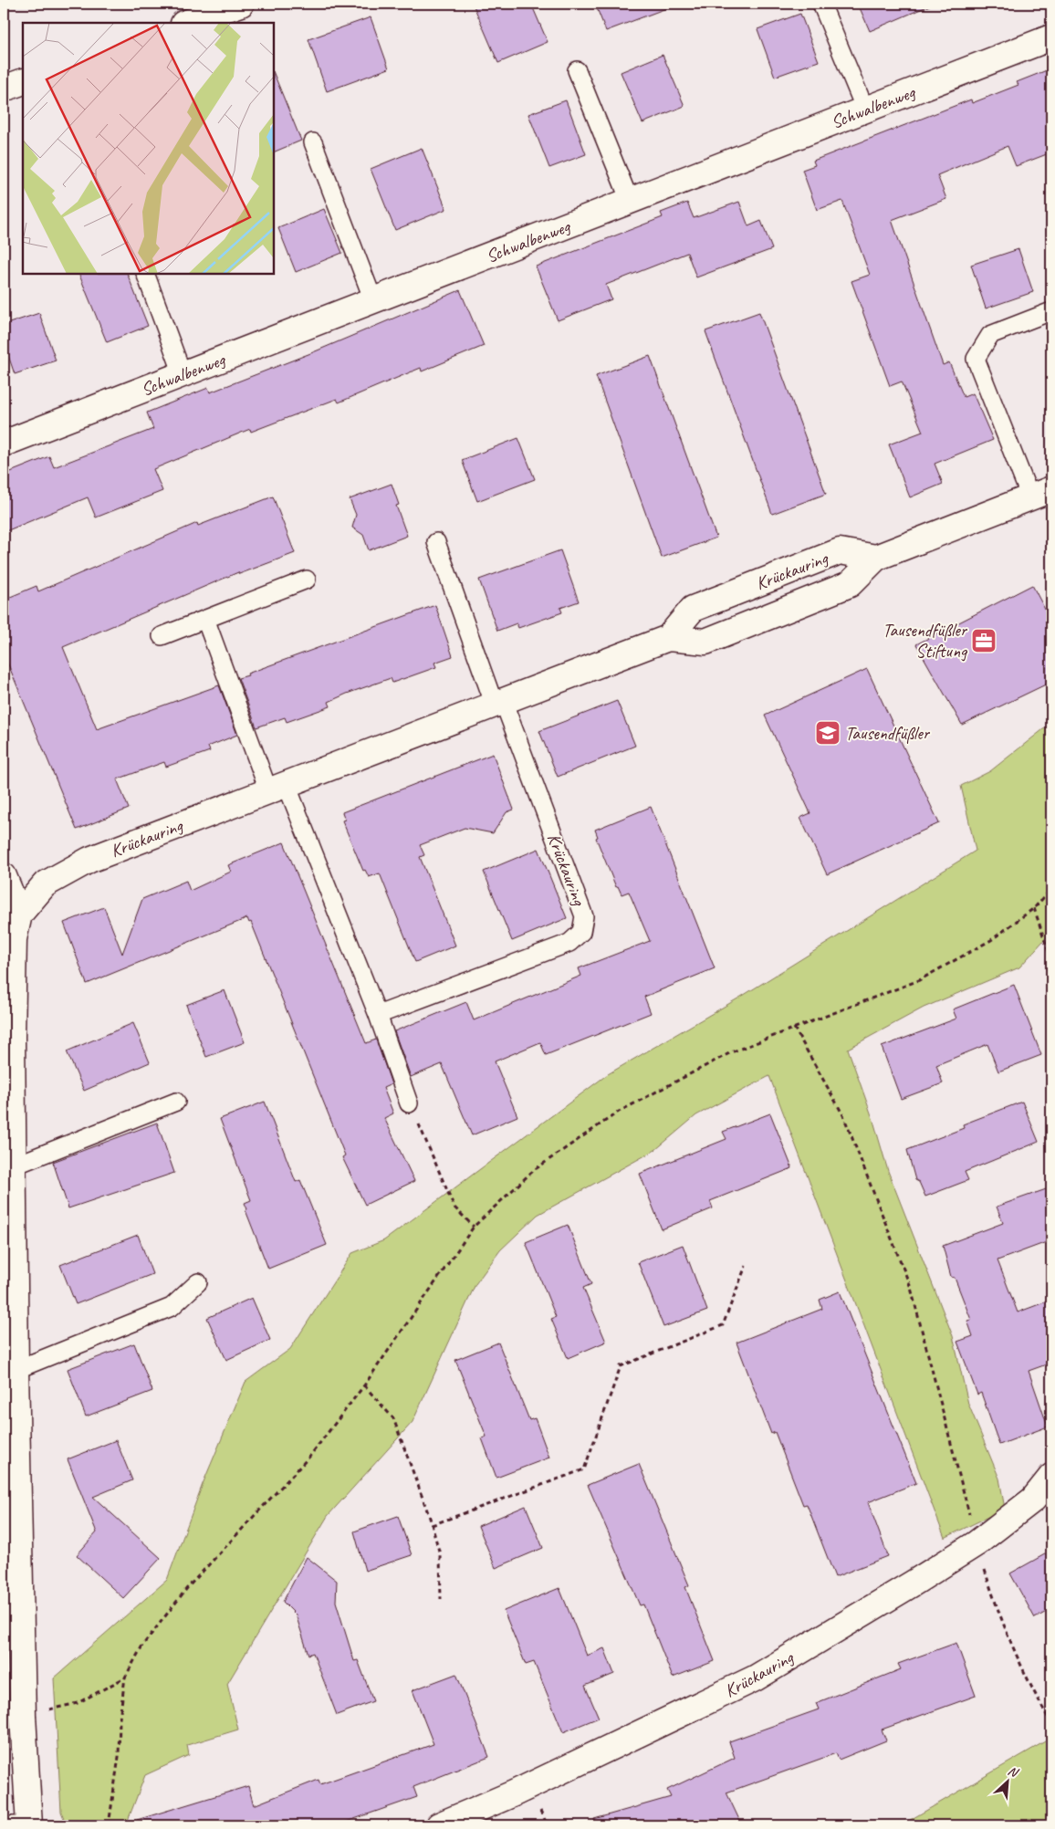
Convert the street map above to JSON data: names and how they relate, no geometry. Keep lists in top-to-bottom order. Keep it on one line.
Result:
{"streets":{"street":["Schwalbenweg","Krückauring"]},"places":{"office":["Tausendfüßler Stiftung"],"school or university":["Tausendfüßler"]},"north":"top right"}
